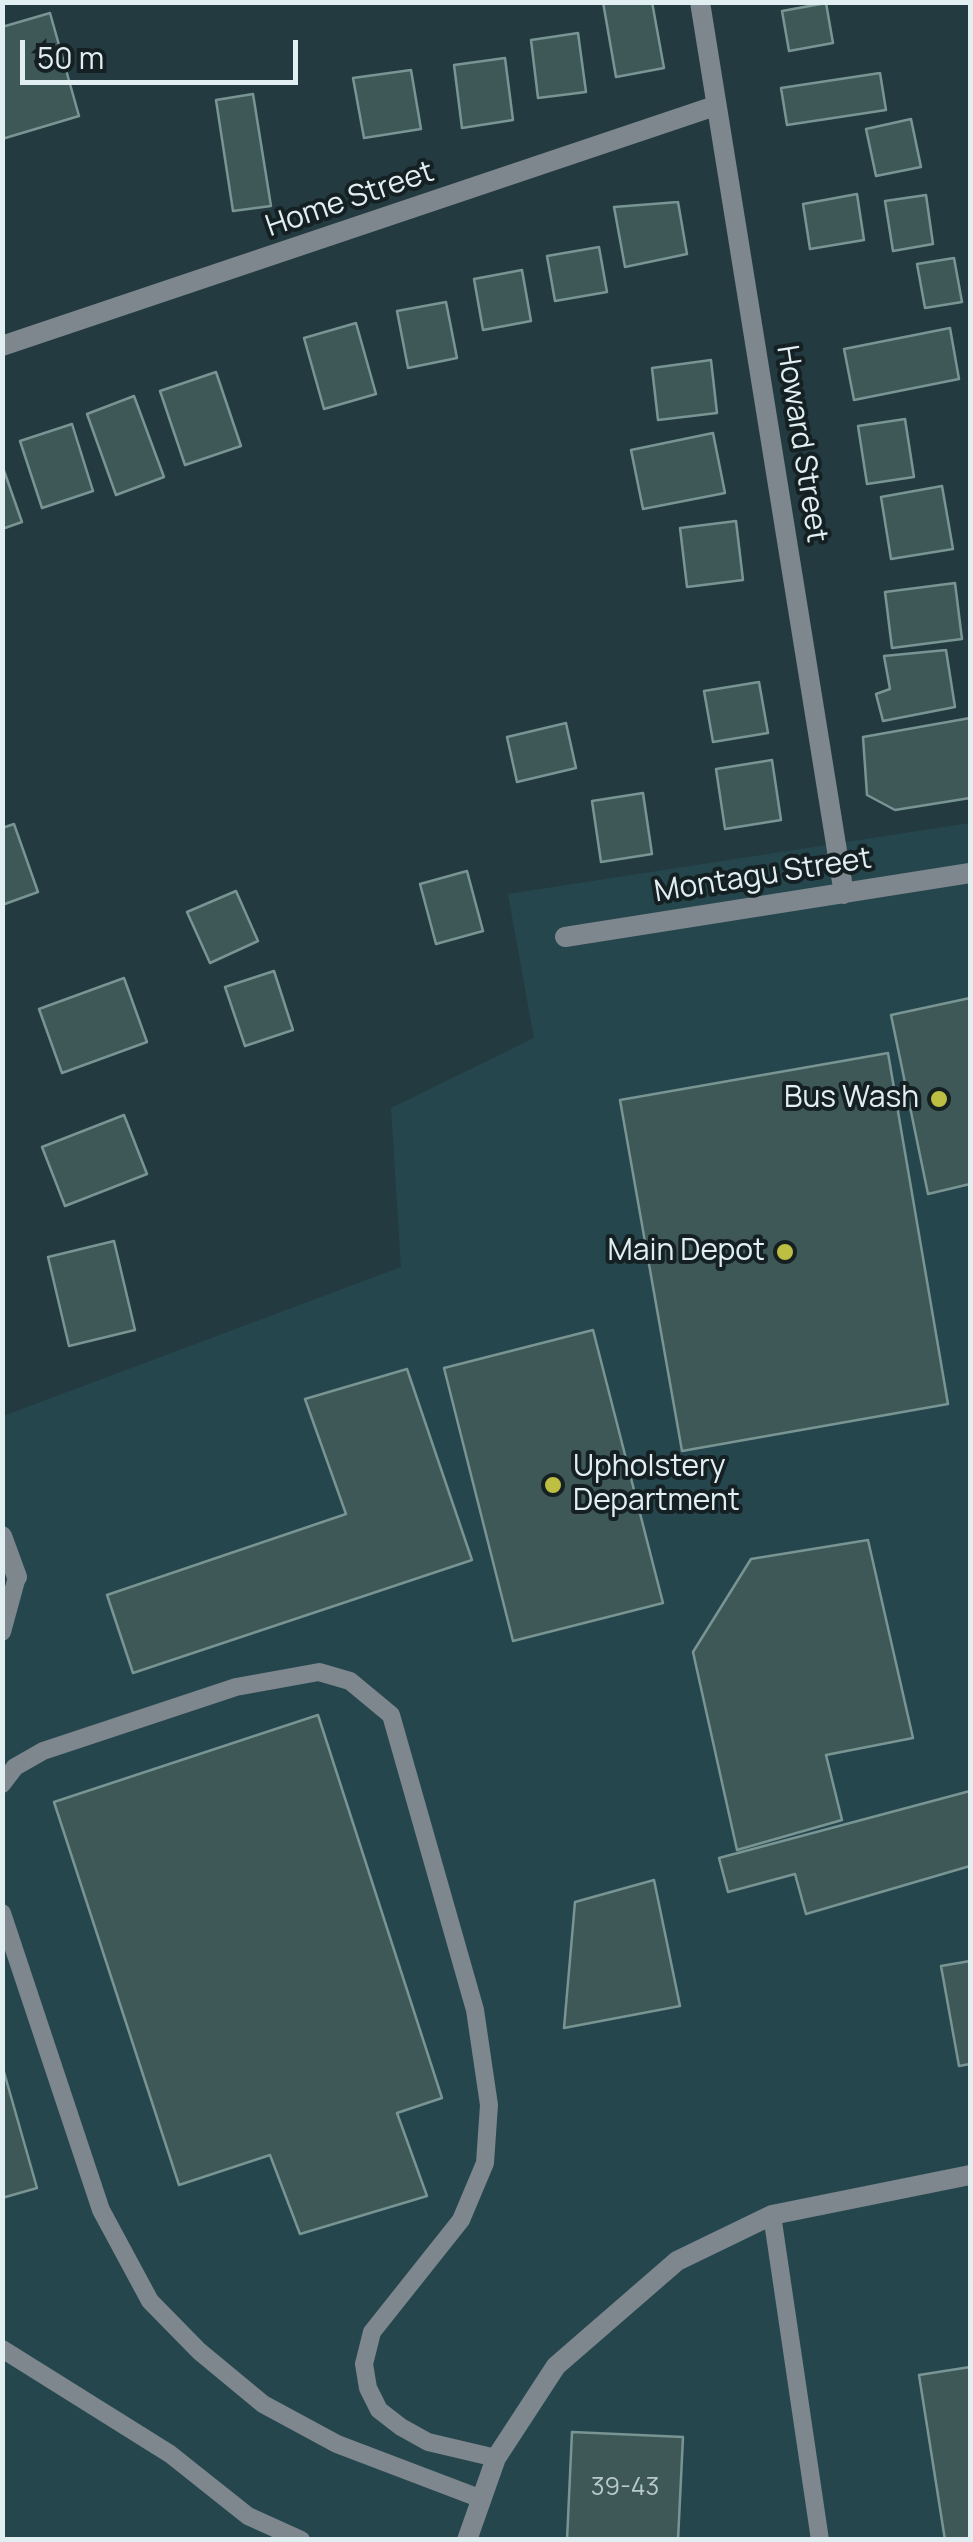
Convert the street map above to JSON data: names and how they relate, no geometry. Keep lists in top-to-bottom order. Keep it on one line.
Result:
{"streets":{"street":["Home Street","Howard Street","Montagu Street"]},"crossings":[["Home Street","Howard Street"],["Howard Street","Montagu Street"]],"places":["Bus Wash","Main Depot","Upholstery Department"],"house_numbers":["39-43"],"scale_bar":"50 m"}
